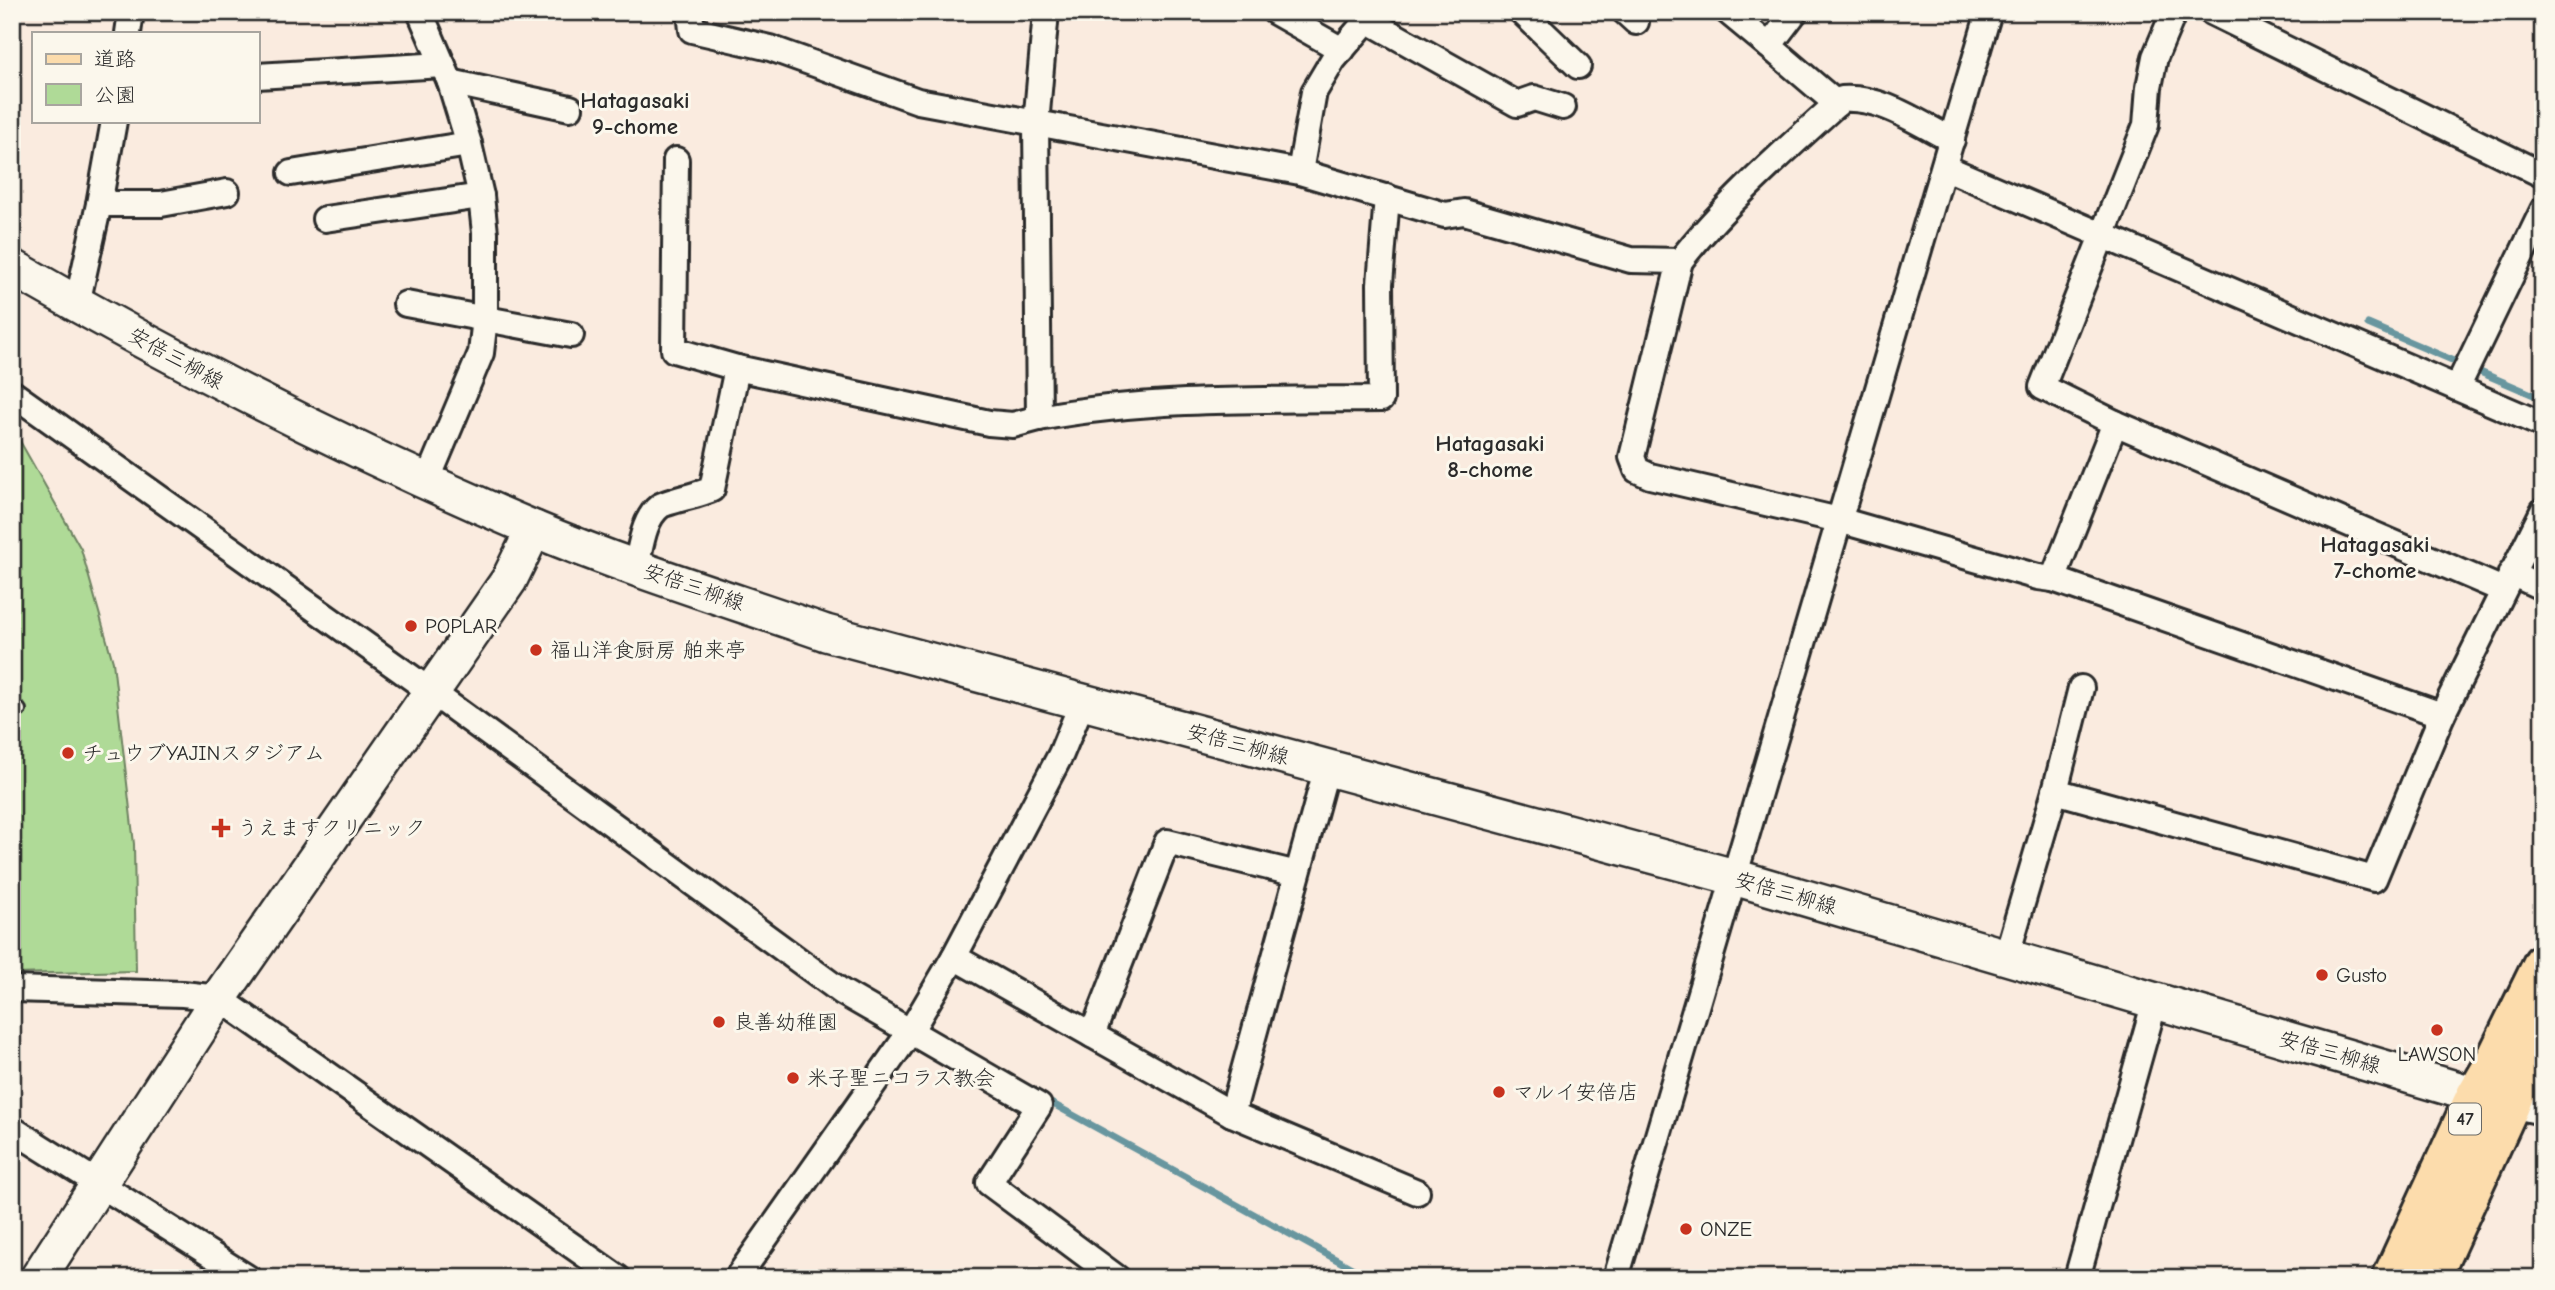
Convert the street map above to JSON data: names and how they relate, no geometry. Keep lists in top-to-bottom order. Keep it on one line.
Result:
{"streets":{"main road":["47"],"street":["安倍三柳線"]},"crossings":[["安倍三柳線","47"]],"districts":["Hatagasaki 9-chome","Hatagasaki 8-chome","Hatagasaki 7-chome"],"places":{"other":["POPLAR","福山洋食厨房 舶来亭","チュウブYAJINスタジアム","Gusto","良善幼稚園","LAWSON","米子聖ニコラス教会","マルイ安倍店","ONZE"],"health":["うえますクリニック"]},"legend":["道路","公園"]}
